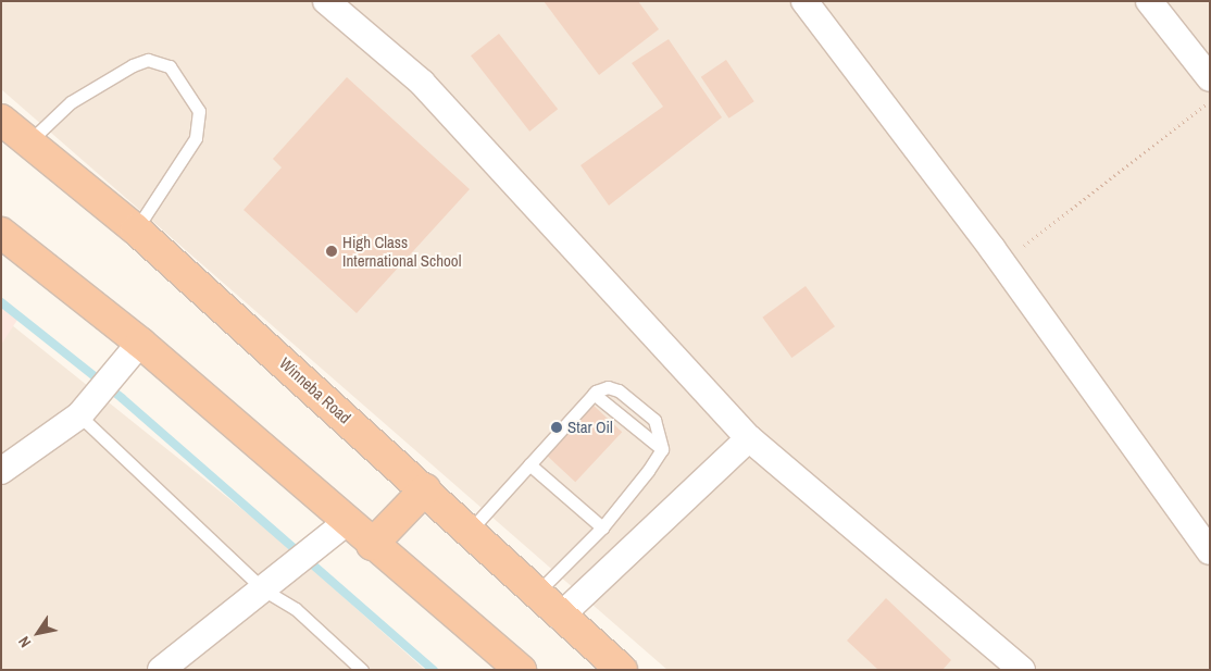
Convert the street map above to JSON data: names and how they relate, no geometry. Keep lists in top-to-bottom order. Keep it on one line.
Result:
{"streets":{"highway":["Winneba Road"]},"places":["High Class International School","Star Oil"],"north":"bottom left"}
